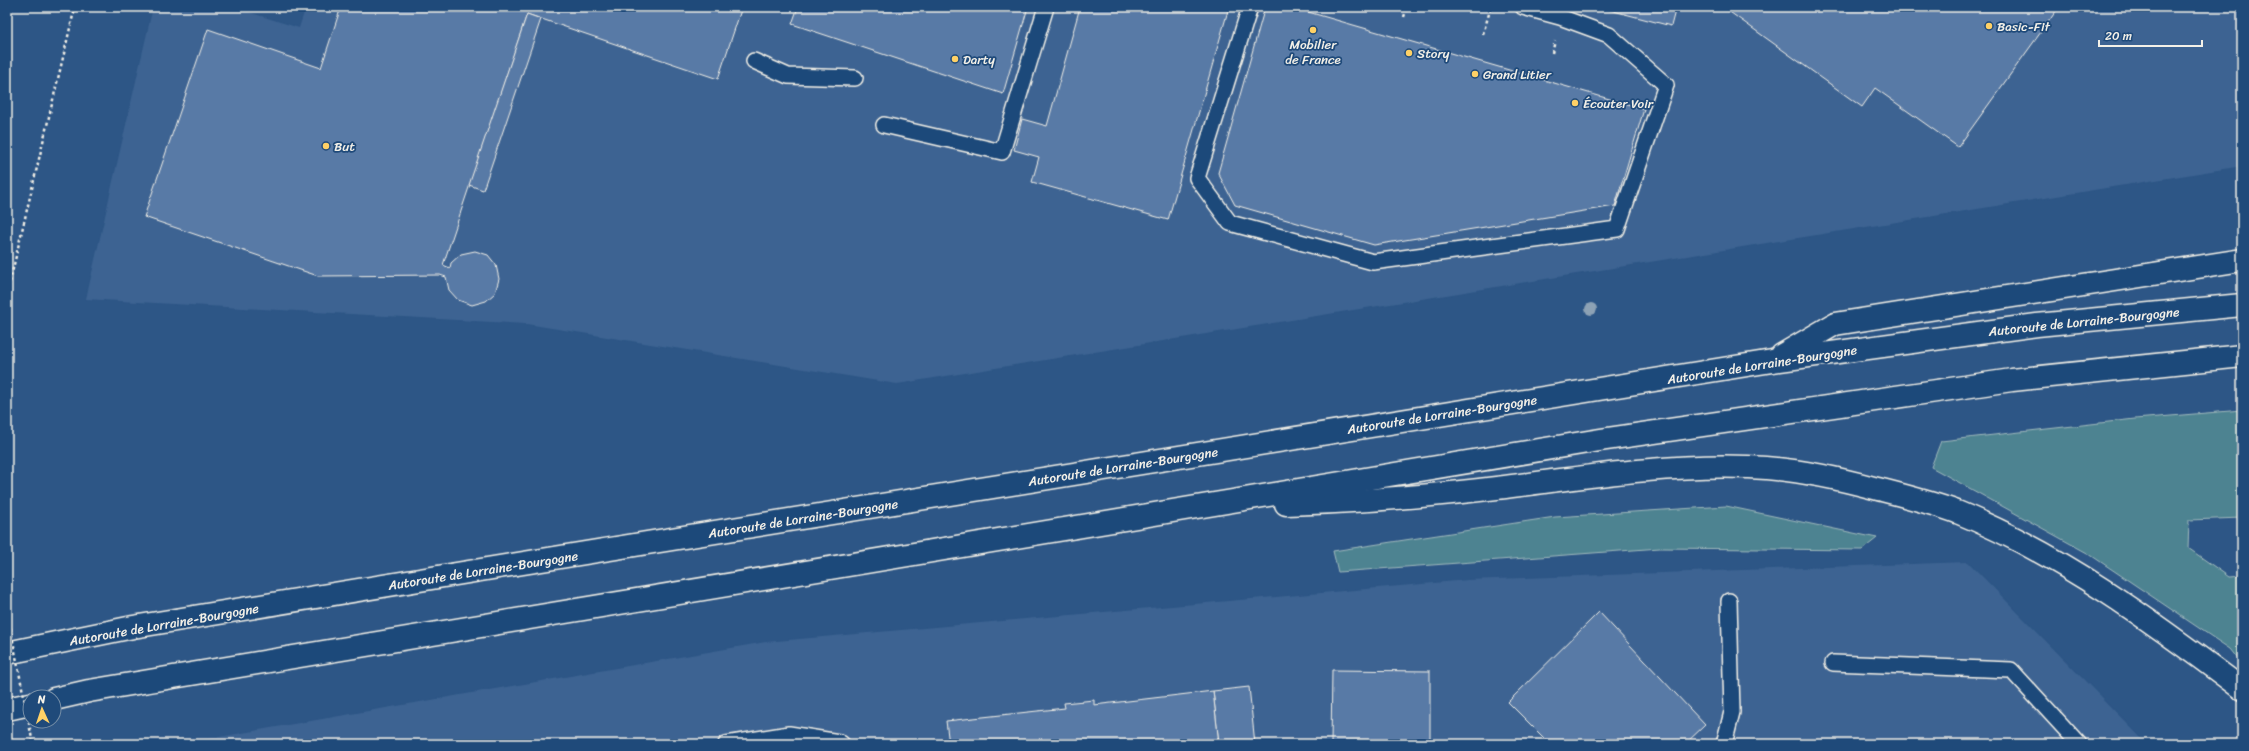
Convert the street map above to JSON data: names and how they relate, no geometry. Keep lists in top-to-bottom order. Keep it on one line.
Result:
{"streets":{"highway":["Autoroute de Lorraine-Bourgogne"]},"places":["Basic-Fit","Mobilier de France","Story","Darty","Grand Litier","Écouter Voir","But"],"scale_bar":"20 m","north":"top"}
